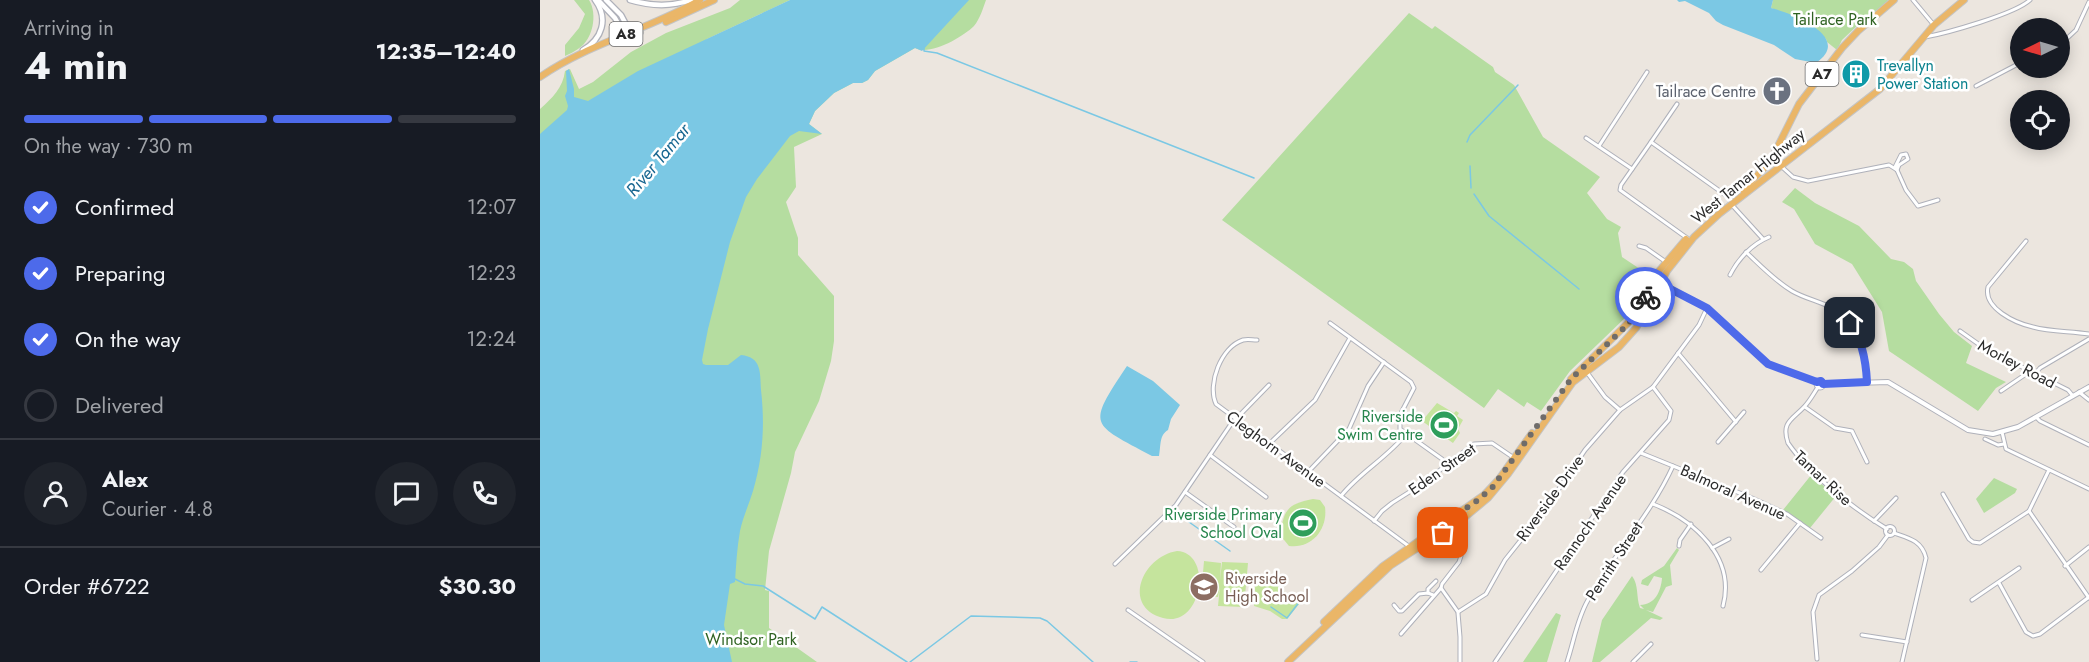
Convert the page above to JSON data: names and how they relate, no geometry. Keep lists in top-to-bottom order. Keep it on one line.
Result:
{"streets":{"highway":["A8","A7","West Tamar Highway"],"street":["Morley Road","Cleghorn Avenue","Eden Street","Tamar Rise","Balmoral Avenue","Riverside Drive","Rannoch Avenue","Penrith Street"]},"crossings":[["A7","West Tamar Highway"],["West Tamar Highway","Cleghorn Avenue"],["West Tamar Highway","Eden Street"],["Cleghorn Avenue","Eden Street"],["Balmoral Avenue","Rannoch Avenue"],["Balmoral Avenue","Penrith Street"],["Riverside Drive","Rannoch Avenue"]],"water":["River Tamar"],"parks":["Tailrace Park","Windsor Park"],"places":{"building":["Trevallyn Power Station"],"church":["Tailrace Centre"],"sports":["Riverside Swim Centre","Riverside Primary School Oval"],"school or university":["Riverside High School"]},"north":"left","page":{"heading":["4 min","Arriving in","12:35–12:40"],"panel":["Alex","Courier · 4.8","Order #6722","$30.30"],"bar":"On the way · 730 m","list":[["Confirmed","12:07"],["Preparing","12:23"],["On the way","12:24"],"Delivered"]}}
